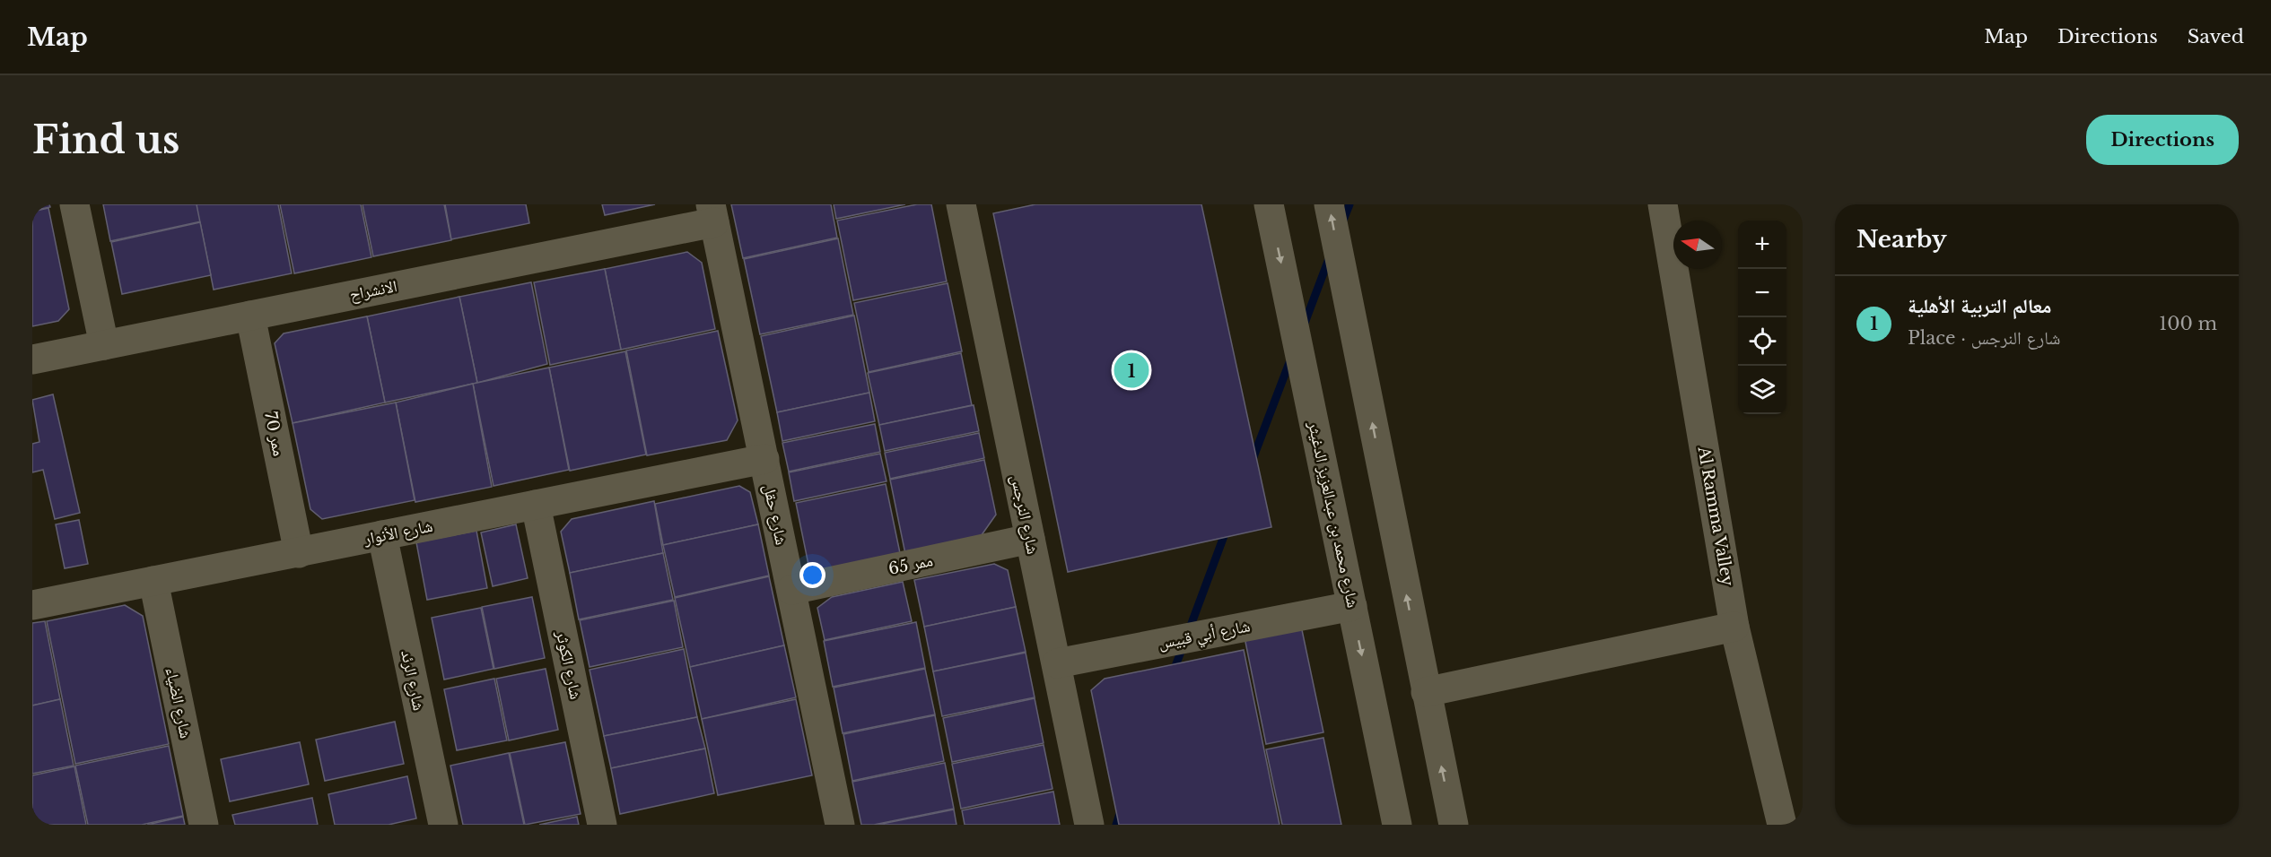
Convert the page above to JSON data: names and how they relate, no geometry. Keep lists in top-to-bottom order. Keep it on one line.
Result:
{"streets":{"street":["الانشراح","ممر 70","شارع حقل","شارع النرجس","شارع محمد بن عبدالعزيز الدغيثر","Al Ramma Valley","شارع الأنوار","ممر 65","شارع أبي قبيس","شارع الكوثر","شارع الرئد","شارع الضياء"]},"crossings":[["الانشراح","ممر 70"],["الانشراح","شارع حقل"],["ممر 70","شارع الأنوار"],["شارع حقل","شارع الأنوار"],["شارع حقل","ممر 65"],["شارع النرجس","ممر 65"],["شارع النرجس","شارع أبي قبيس"],["شارع محمد بن عبدالعزيز الدغيثر","شارع أبي قبيس"],["شارع الأنوار","شارع الكوثر"],["شارع الأنوار","شارع الرئد"],["شارع الأنوار","شارع الضياء"]],"north":"left","page":{"header":"Map","nav":["Map","Directions","Saved"],"buttons":"Directions","title":"Find us","heading":"Nearby","map_buttons":["+","−"],"list":[{"mark":"1","name":"معالم التربية الأهلية","note":"Place · شارع النرجس","value":"100 m"}],"pins":"1"}}
